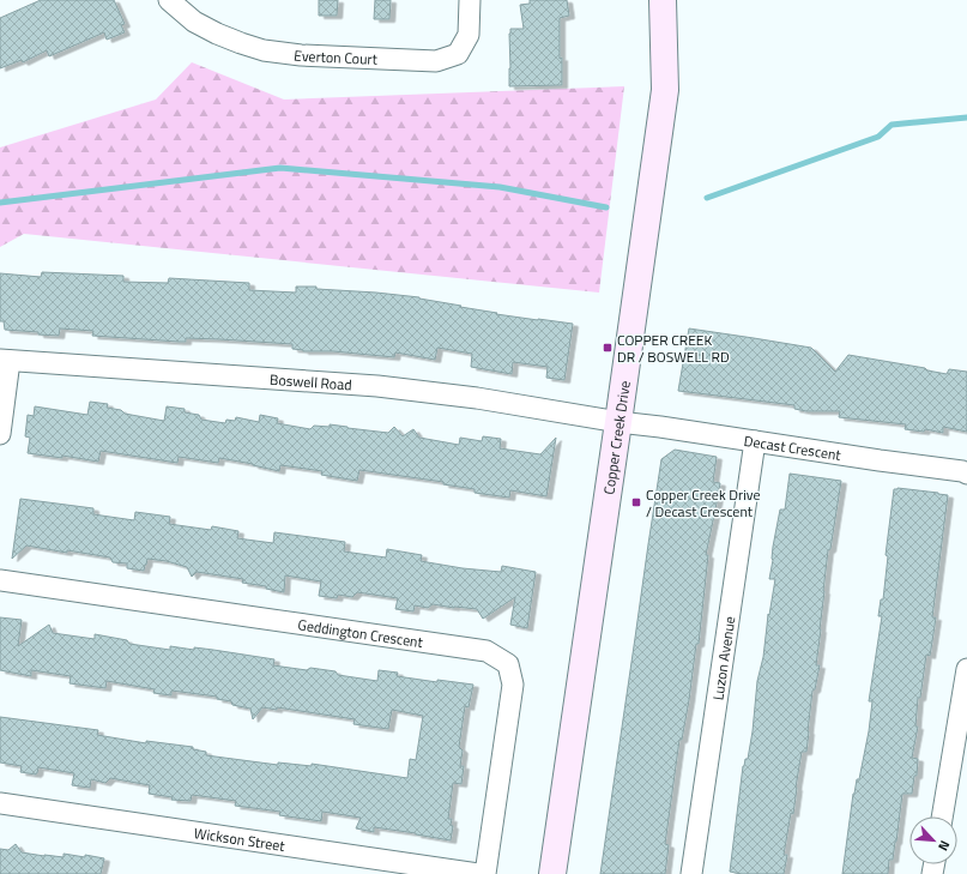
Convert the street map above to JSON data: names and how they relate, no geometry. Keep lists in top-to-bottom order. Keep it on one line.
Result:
{"streets":{"street":["Everton Court","Boswell Road","Copper Creek Drive","Decast Crescent","Geddington Crescent","Luzon Avenue","Wickson Street"]},"crossings":[["Boswell Road","Copper Creek Drive"],["Boswell Road","Decast Crescent"],["Copper Creek Drive","Decast Crescent"],["Decast Crescent","Luzon Avenue"]],"places":{"transit":["COPPER CREEK DR / BOSWELL RD","Copper Creek Drive / Decast Crescent"]},"north":"bottom right"}
